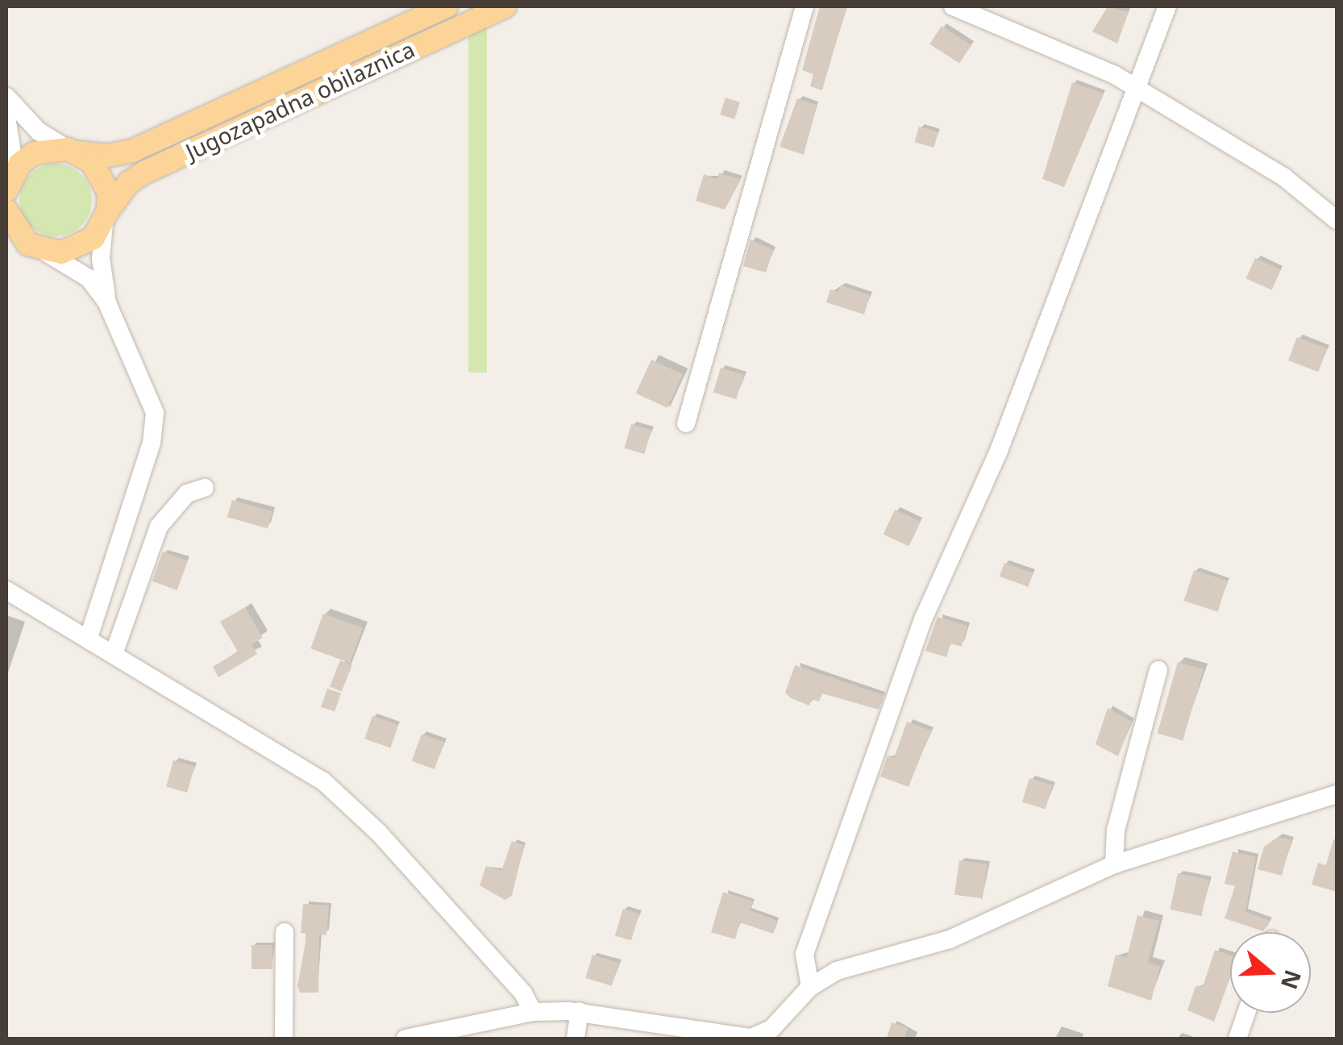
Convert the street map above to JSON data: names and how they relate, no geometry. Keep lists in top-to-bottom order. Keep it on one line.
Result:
{"streets":{"main road":["Jugozapadna obilaznica"]},"north":"right"}
